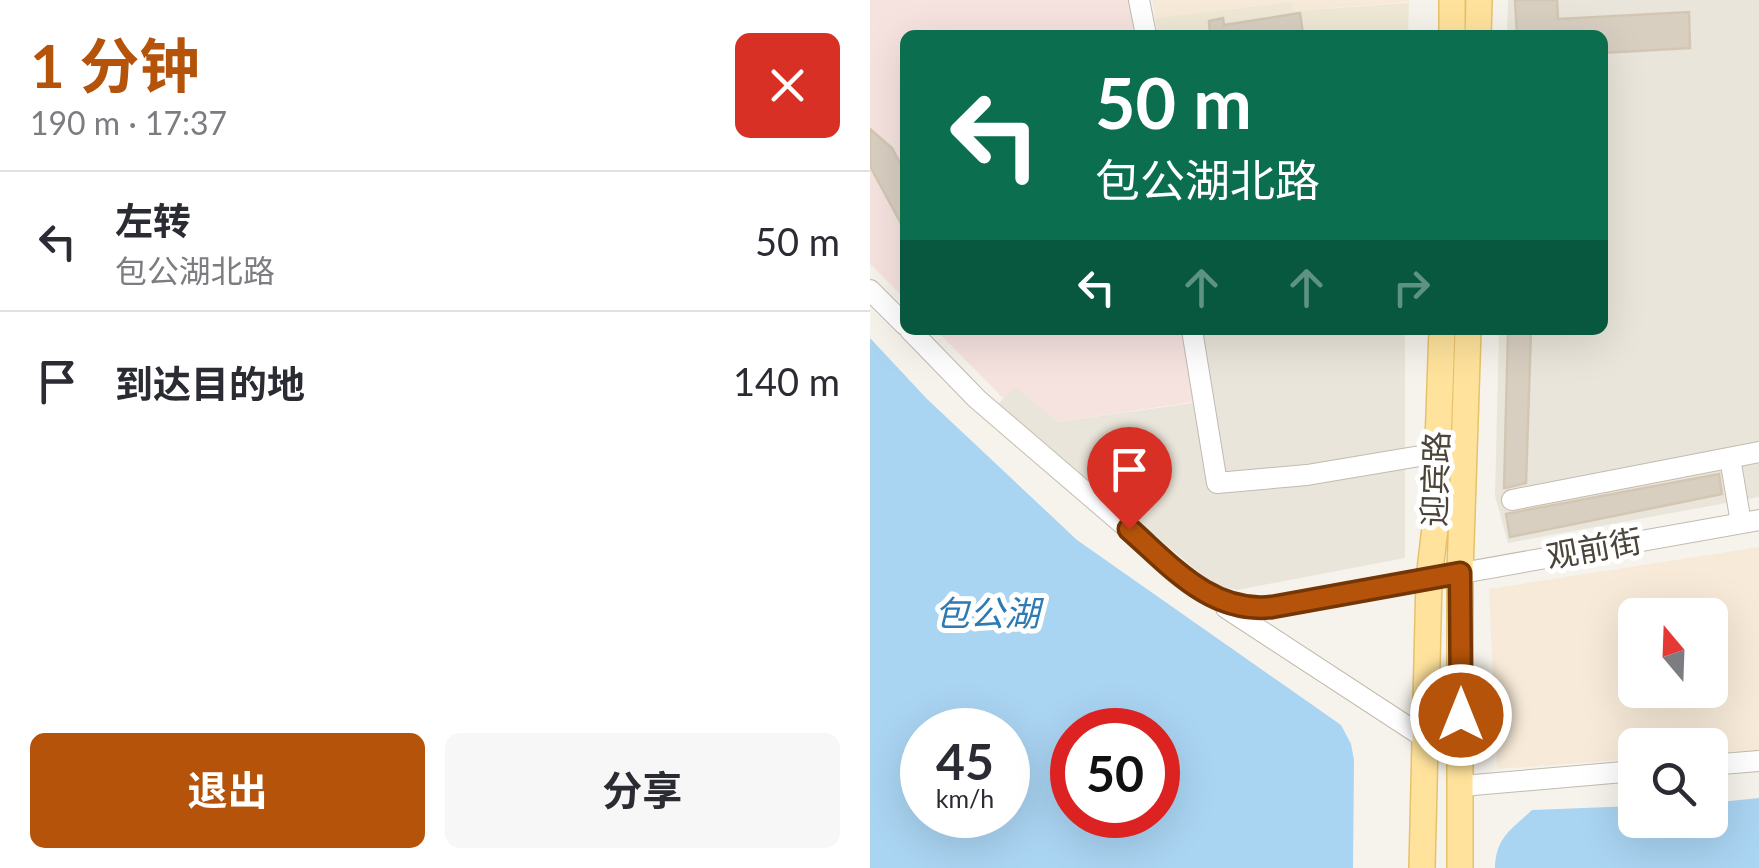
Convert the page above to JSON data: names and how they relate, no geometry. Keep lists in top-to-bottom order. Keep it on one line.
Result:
{"streets":{"main road":["迎宾路"],"street":["观前街"]},"crossings":[["迎宾路","观前街"]],"water":["包公湖"],"north":"top","page":{"heading":["1 分钟","190 m · 17:37"],"turn":["50 m","包公湖北路"],"list":[{"name":"左转","note":"包公湖北路","value":"50 m"},{"name":"到达目的地","value":"140 m"}],"speed":"45 km/h","limit":"50","buttons":["退出","分享"]}}
